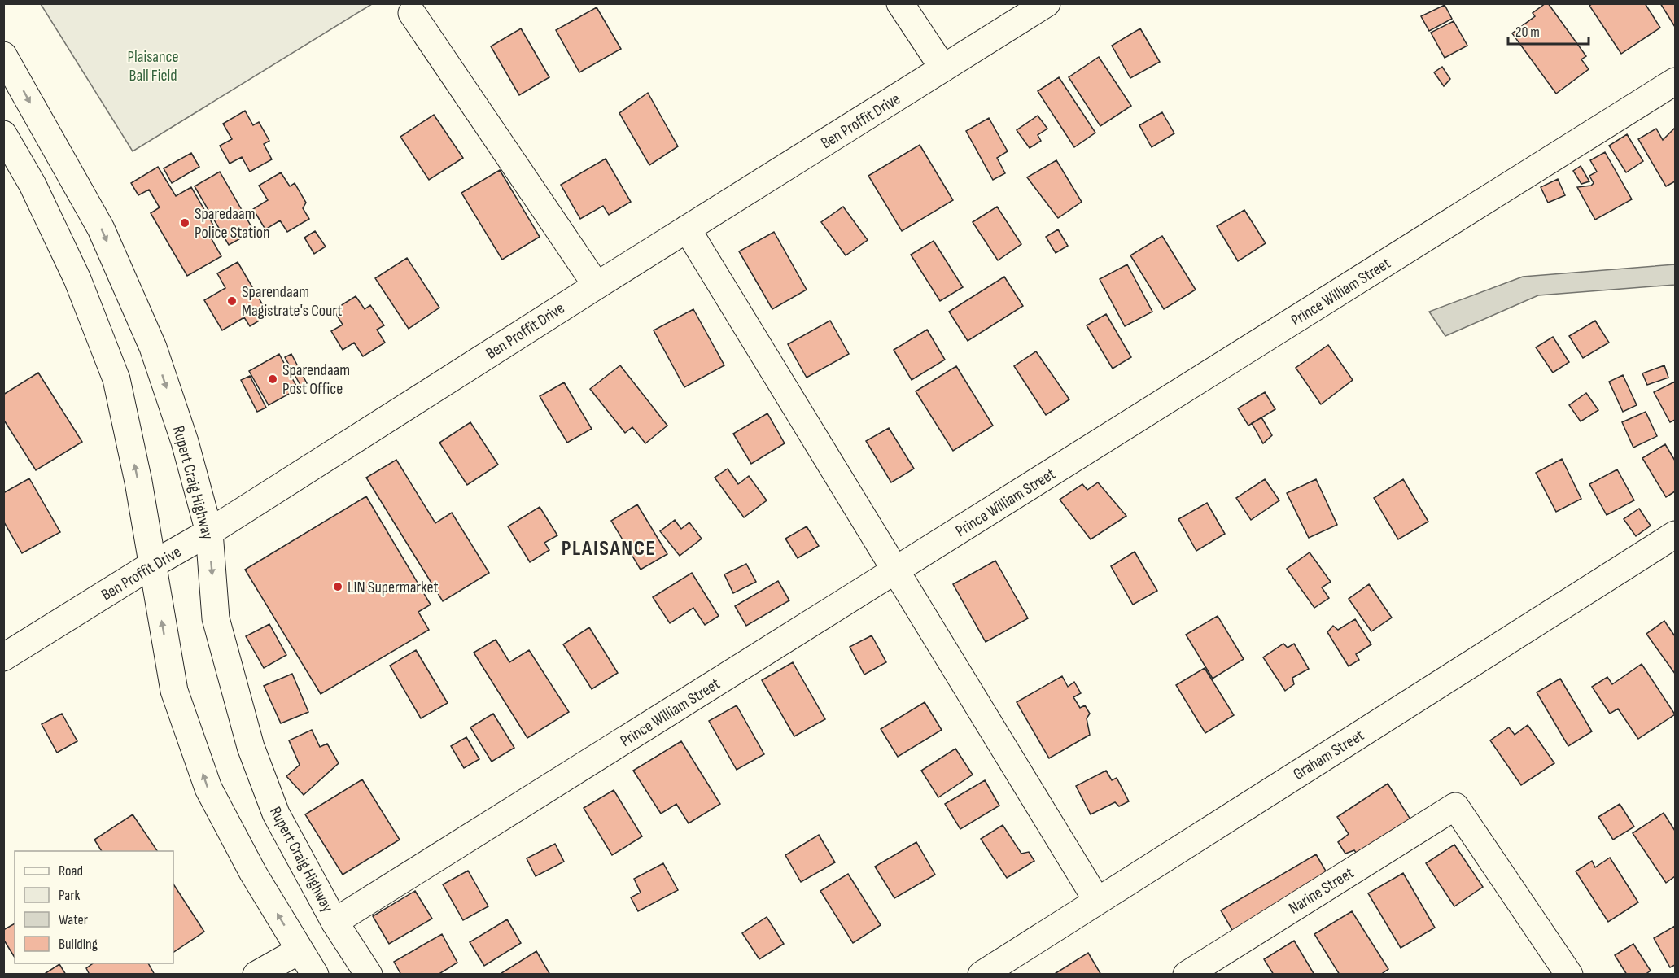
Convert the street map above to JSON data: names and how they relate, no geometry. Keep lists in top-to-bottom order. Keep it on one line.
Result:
{"streets":{"street":["Ben Proffit Drive","Prince William Street","Rupert Craig Highway","Graham Street","Narine Street"]},"crossings":[["Ben Proffit Drive","Rupert Craig Highway"],["Prince William Street","Rupert Craig Highway"]],"districts":["PLAISANCE"],"parks":["Plaisance Ball Field"],"places":["Sparedaam Police Station","Sparendaam Magistrate's Court","Sparendaam Post Office","LIN Supermarket"],"legend":["Road","Park","Water","Building"],"scale_bar":"20 m"}
